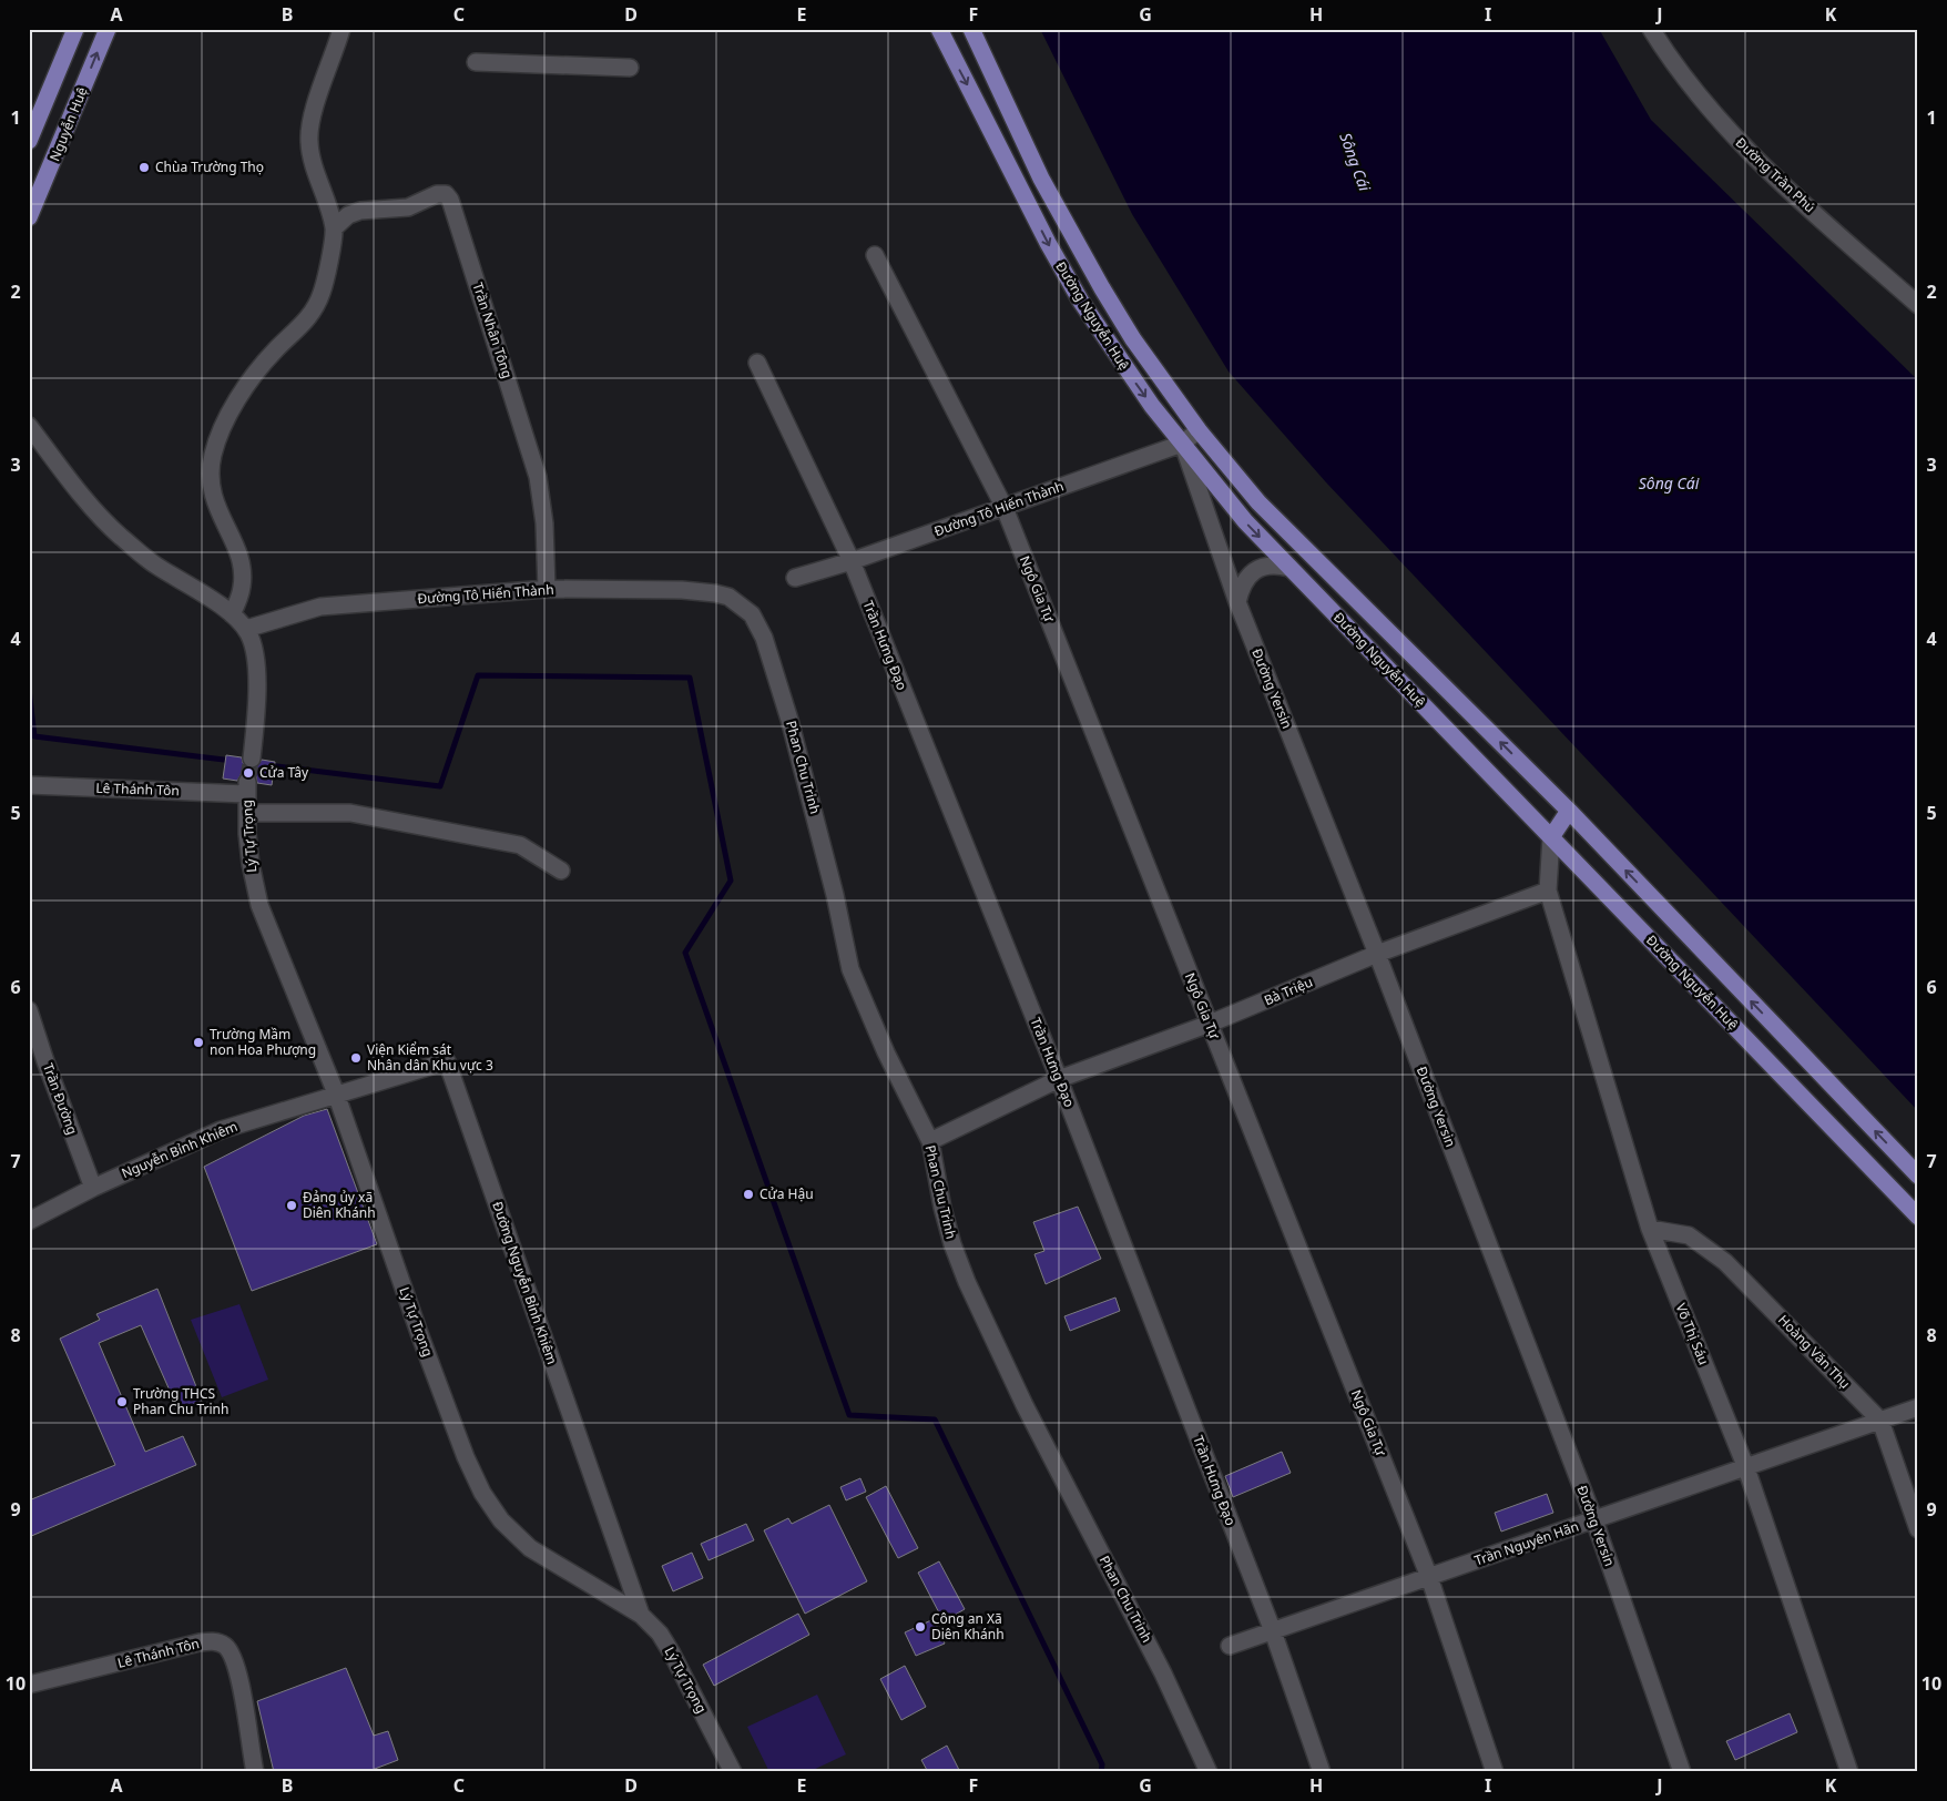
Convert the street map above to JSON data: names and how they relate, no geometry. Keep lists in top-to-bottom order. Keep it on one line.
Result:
{"streets":{"main road":["Nguyễn Huệ","Đường Nguyễn Huệ"],"street":["Đường Trần Phú","Trần Nhân Tông","Đường Tô Hiến Thành","Ngô Gia Tự","Trần Hưng Đạo","Đường Yersin","Phan Chu Trinh","Lê Thánh Tôn","Lý Tự Trọng","Bà Triệu","Trần Đường","Nguyễn Bỉnh Khiêm","Đường Nguyễn Bỉnh Khiêm","Võ Thị Sáu","Hoàng Văn Thụ","Trần Nguyên Hãn"]},"crossings":[["Đường Nguyễn Huệ","Đường Tô Hiến Thành"],["Đường Nguyễn Huệ","Đường Yersin"],["Trần Nhân Tông","Đường Tô Hiến Thành"],["Đường Tô Hiến Thành","Ngô Gia Tự"],["Đường Tô Hiến Thành","Trần Hưng Đạo"],["Đường Tô Hiến Thành","Đường Yersin"],["Đường Tô Hiến Thành","Phan Chu Trinh"],["Ngô Gia Tự","Bà Triệu"],["Ngô Gia Tự","Trần Nguyên Hãn"],["Trần Hưng Đạo","Bà Triệu"],["Trần Hưng Đạo","Trần Nguyên Hãn"],["Đường Yersin","Bà Triệu"],["Đường Yersin","Trần Nguyên Hãn"],["Phan Chu Trinh","Bà Triệu"],["Lê Thánh Tôn","Lý Tự Trọng"],["Lý Tự Trọng","Nguyễn Bỉnh Khiêm"],["Lý Tự Trọng","Đường Nguyễn Bỉnh Khiêm"],["Bà Triệu","Võ Thị Sáu"],["Trần Đường","Nguyễn Bỉnh Khiêm"],["Nguyễn Bỉnh Khiêm","Đường Nguyễn Bỉnh Khiêm"],["Võ Thị Sáu","Hoàng Văn Thụ"],["Võ Thị Sáu","Trần Nguyên Hãn"],["Hoàng Văn Thụ","Trần Nguyên Hãn"]],"water":["Sông Cái"],"places":["Chùa Trường Thọ","Cửa Tây","Trường Mầm non Hoa Phượng","Viện Kiểm sát Nhân dân Khu vực 3","Cửa Hậu","Đảng ủy xã Diên Khánh","Trường THCS Phan Chu Trinh","Công an Xã Diên Khánh"],"grid":{"columns":["A","B","C","D","E","F","G","H","I","J","K"],"rows":["1","2","3","4","5","6","7","8","9","10"]}}
